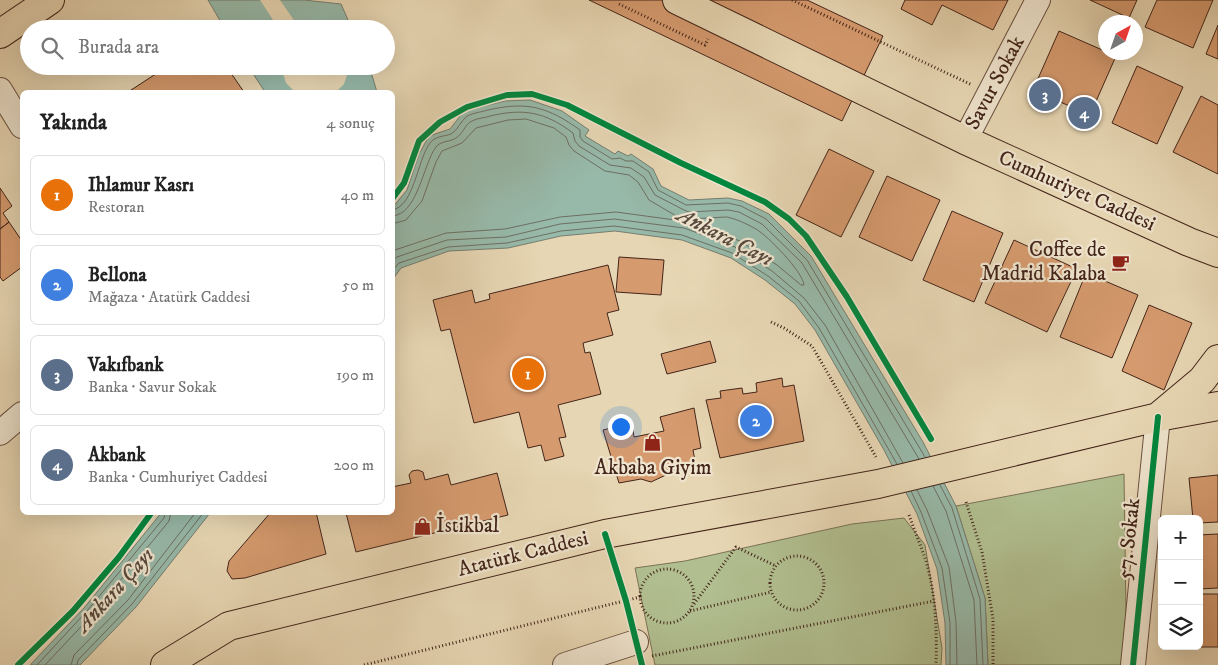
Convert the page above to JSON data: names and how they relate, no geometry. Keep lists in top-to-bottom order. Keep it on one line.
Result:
{"streets":{"main road":["Cumhuriyet Caddesi","Atatürk Caddesi"],"street":["Savur Sokak","57. Sokak"]},"crossings":[["Savur Sokak","Cumhuriyet Caddesi"],["57. Sokak","Atatürk Caddesi"]],"water":["Ankara Çayı"],"places":{"cafe":["Coffee de Madrid Kalaba"],"shop":["Akbaba Giyim","İstikbal"]},"north":"top right","page":{"search":"Burada ara","pins":["3","4","1","2"],"heading":["Yakında","4 sonuç"],"list":[{"mark":"1","name":"Ihlamur Kasrı","note":"Restoran","value":"40 m"},{"mark":"2","name":"Bellona","note":"Mağaza · Atatürk Caddesi","value":"50 m"},{"mark":"3","name":"Vakıfbank","note":"Banka · Savur Sokak","value":"190 m"},{"mark":"4","name":"Akbank","note":"Banka · Cumhuriyet Caddesi","value":"200 m"}],"map_buttons":["+","−"]}}
